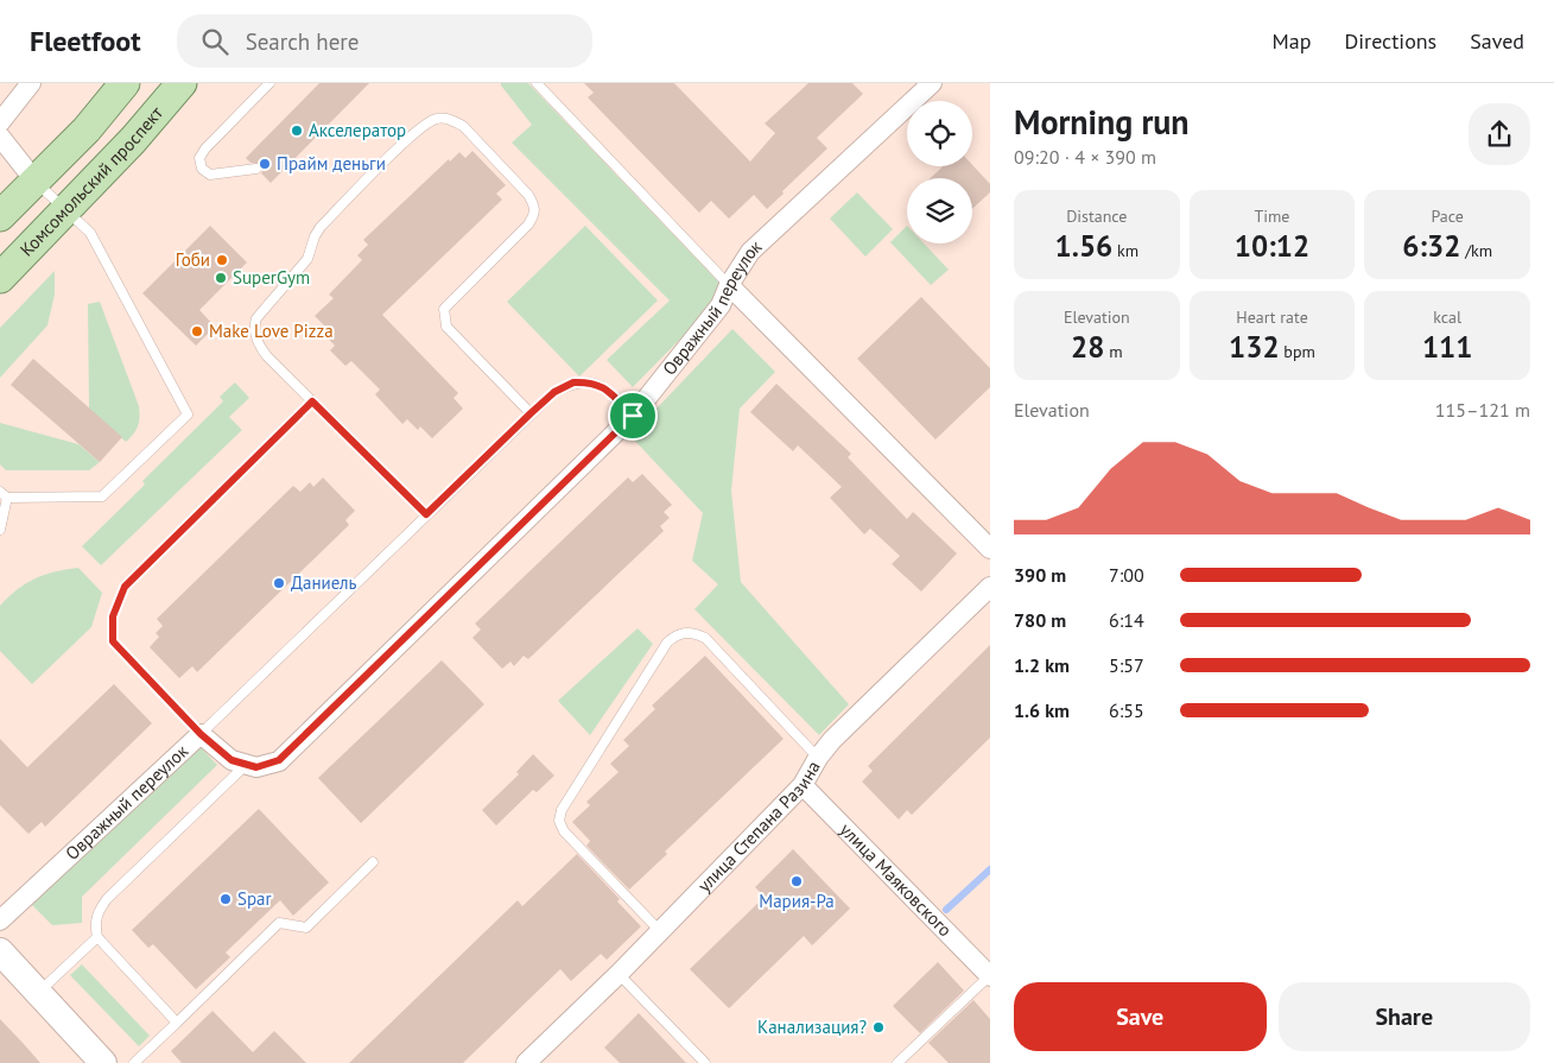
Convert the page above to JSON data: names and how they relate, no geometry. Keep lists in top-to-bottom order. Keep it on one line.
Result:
{"streets":{"main road":["Комсомольский проспект"],"street":["Овражный переулок","улица Степана Разина","улица Маяковского"]},"crossings":[["улица Степана Разина","улица Маяковского"]],"places":["Акселератор","Прайм деньги","Гоби","SuperGym","Make Love Pizza","Даниель","Мария-Ра","Spar","Канализация?"],"page":{"header":"Fleetfoot","search":"Search here","nav":["Map","Directions","Saved"],"heading":["Morning run","09:20 · 4 × 390 m"],"stats":[["Distance","1.56 km"],["Time","10:12"],["Pace","6:32 /km"],["Elevation","28 m"],["Heart rate","132 bpm"],["kcal","111"]],"chart":["Elevation","115–121 m"],"list":[{"name":"390 m","note":"7:00"},{"name":"780 m","note":"6:14"},{"name":"1.2 km","note":"5:57"},{"name":"1.6 km","note":"6:55"}],"buttons":["Save","Share"]}}
